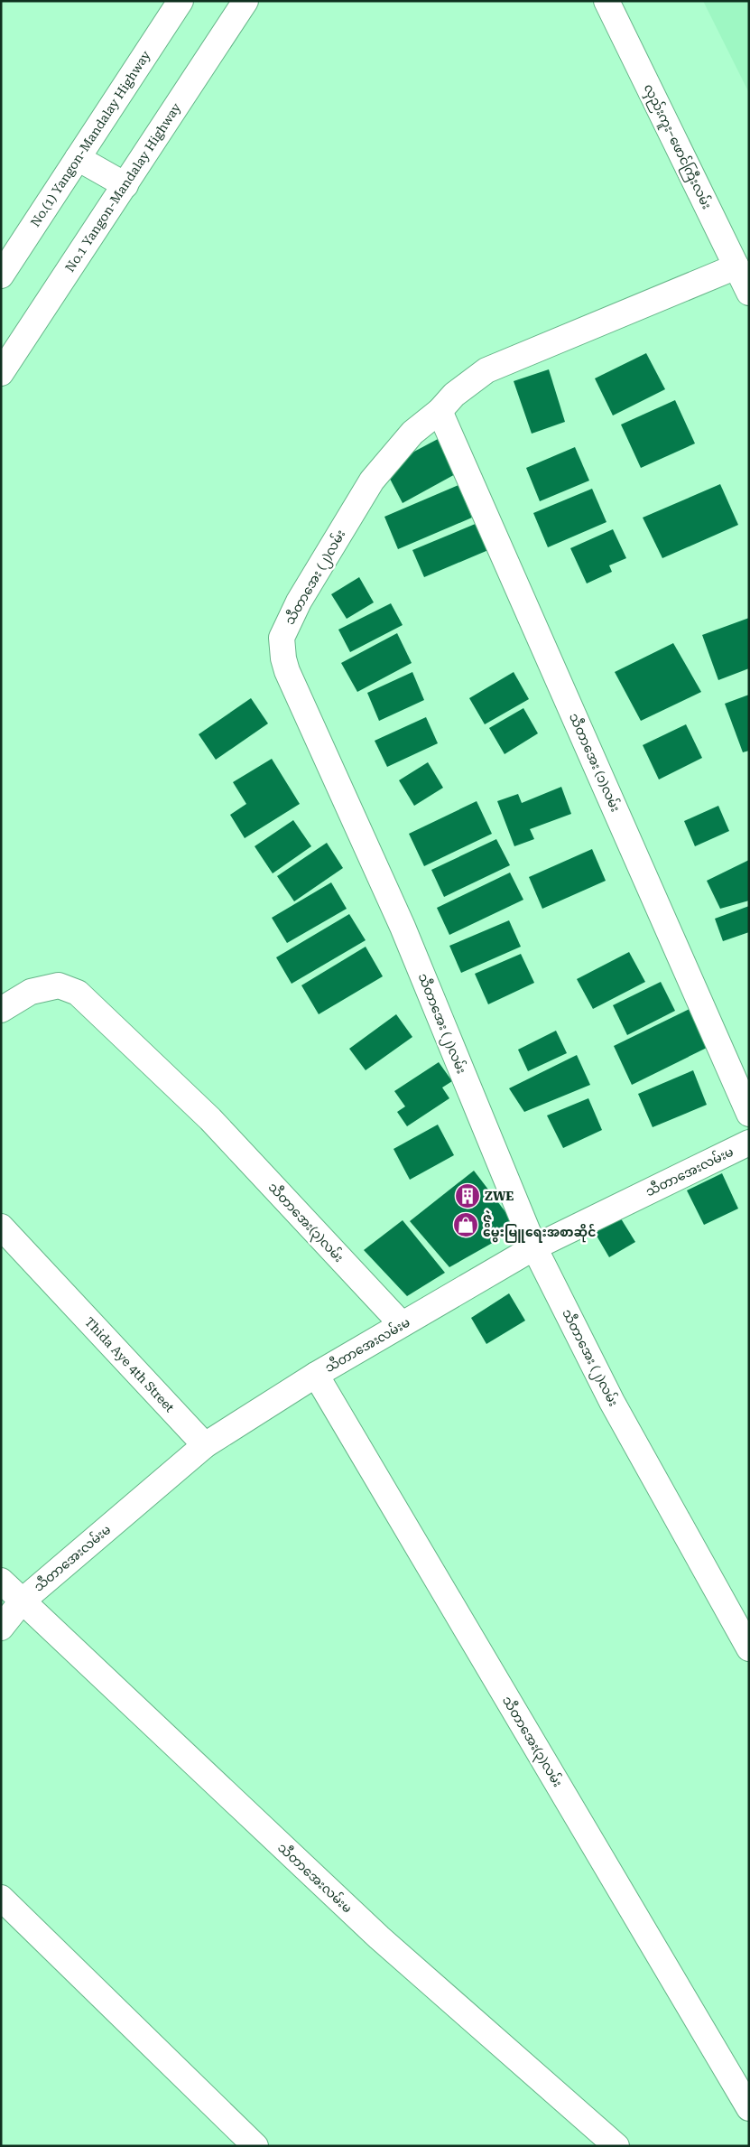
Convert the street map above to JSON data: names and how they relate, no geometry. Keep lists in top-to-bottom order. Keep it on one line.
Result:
{"streets":{"main road":["No.(1) Yangon-Mandalay Highway","လှည်းကူး−ဖောင်ကြီးလမ်း","No.1 Yangon-Mandalay Highway","သီတာအေး (၂)လမ်း","သီတာအေး (၁)လမ်း","သီတာအေးလမ်းမ","သီတာအေး(၃)လမ်း","Thida Aye 4th Street"]},"crossings":[["လှည်းကူး−ဖောင်ကြီးလမ်း","သီတာအေး (၂)လမ်း"],["သီတာအေး (၂)လမ်း","သီတာအေး (၁)လမ်း"],["သီတာအေး (၂)လမ်း","သီတာအေးလမ်းမ"],["သီတာအေးလမ်းမ","သီတာအေး(၃)လမ်း"],["သီတာအေးလမ်းမ","Thida Aye 4th Street"]],"places":{"building":["ZWE"],"shop":["ဇွဲ မွေးမြူရေးအစာဆိုင်"]}}
